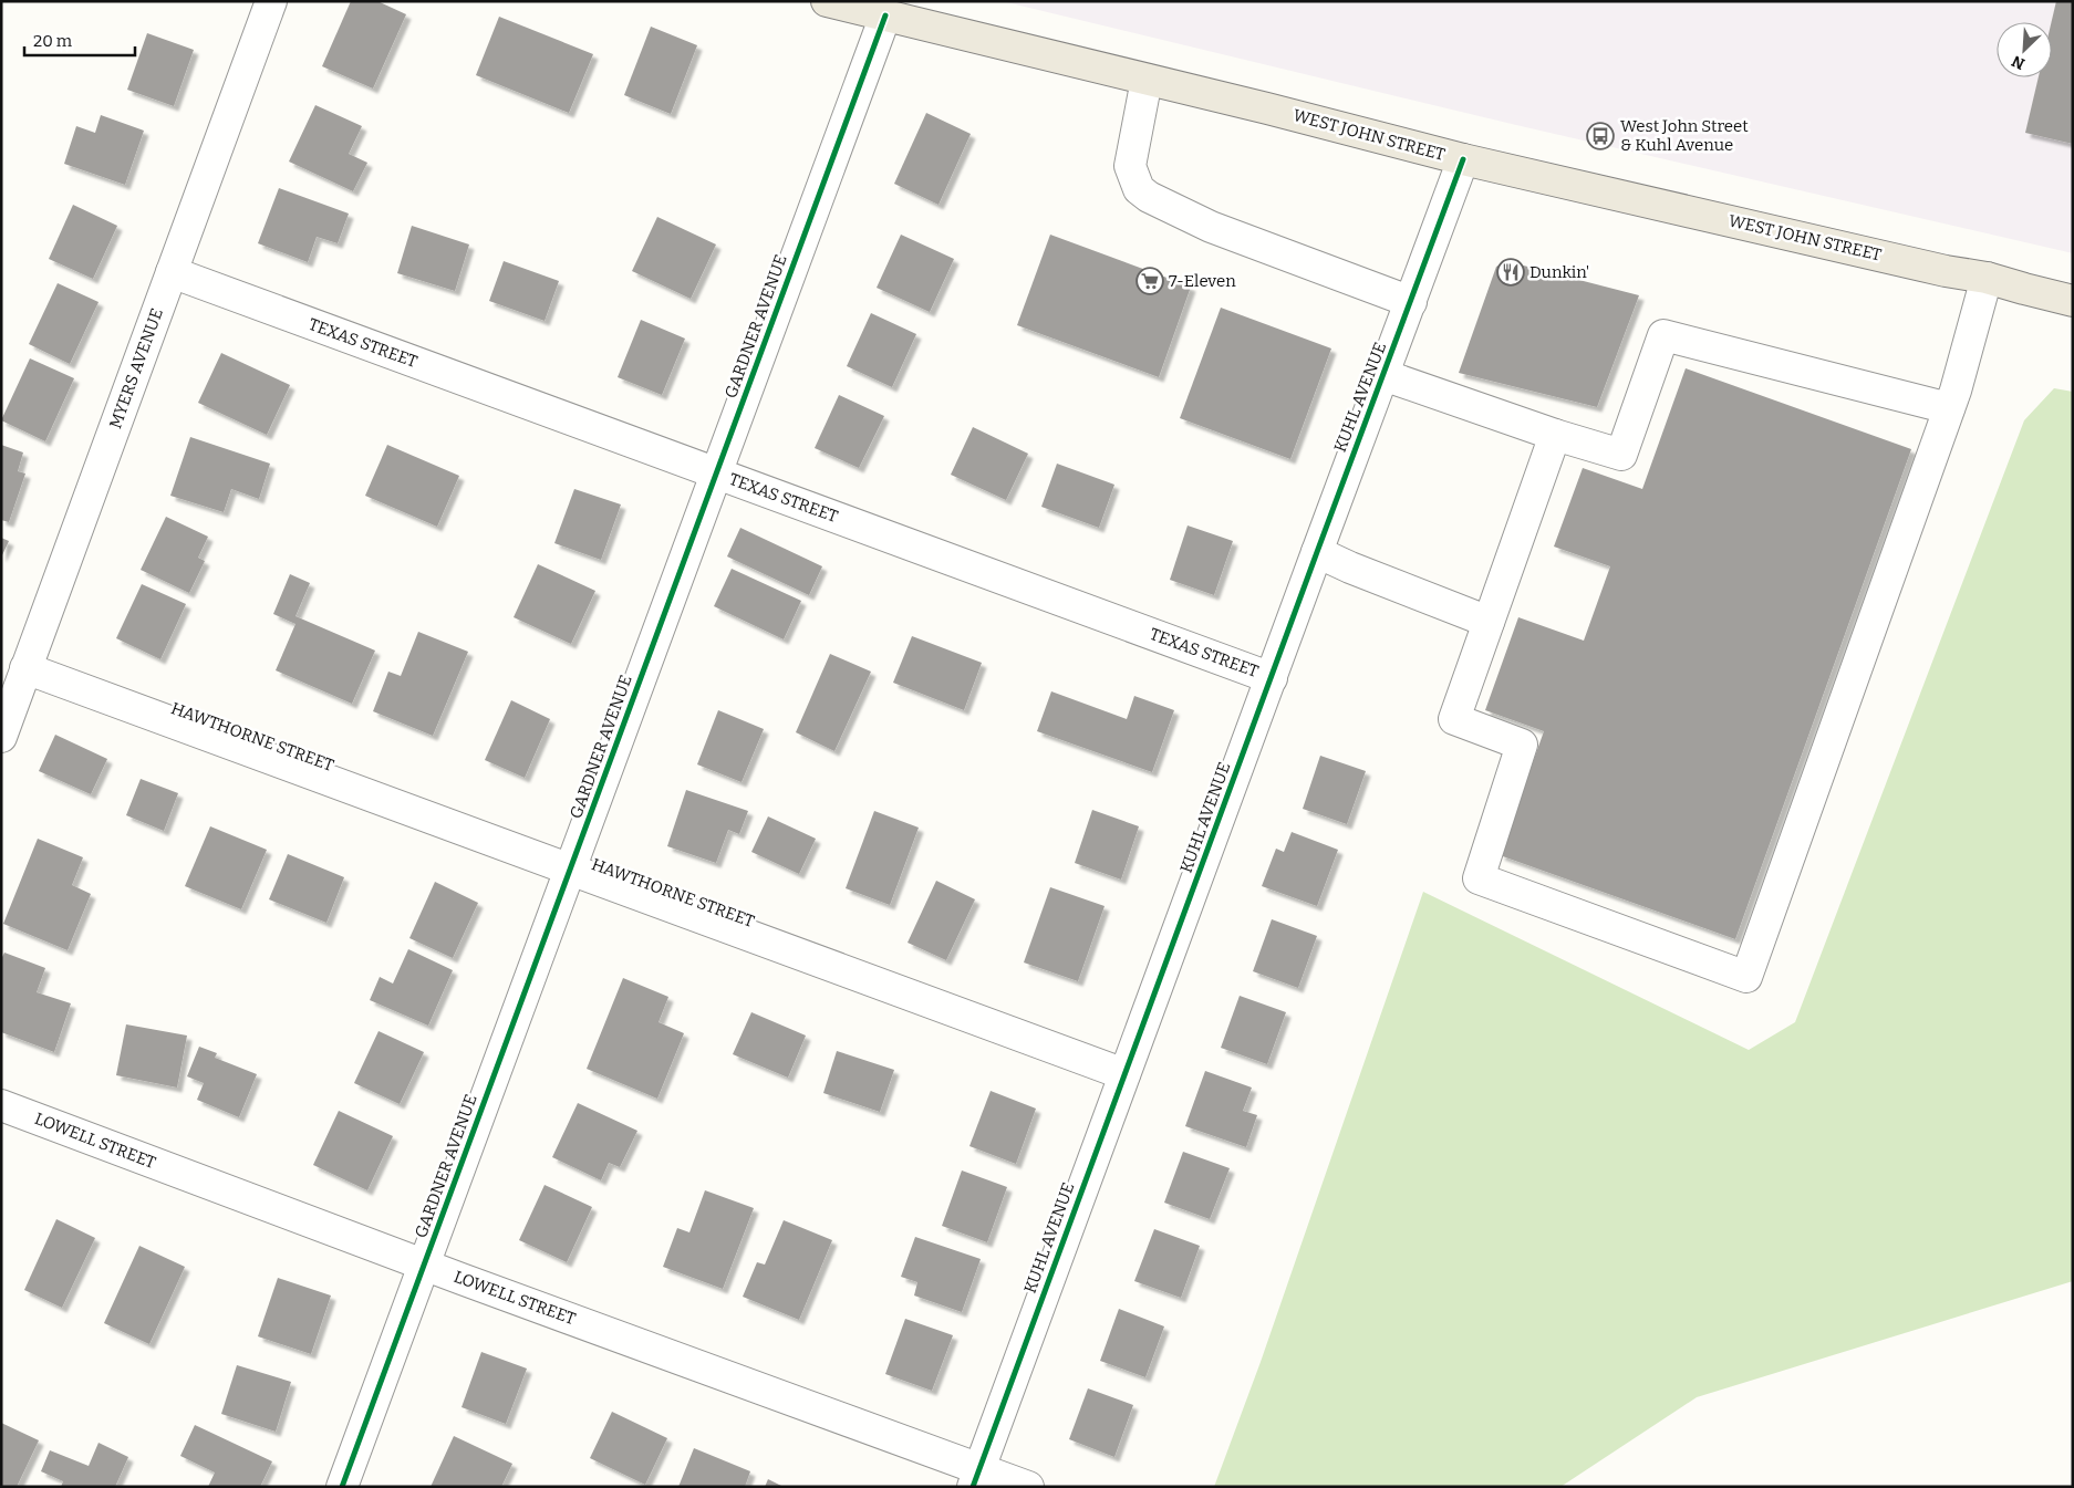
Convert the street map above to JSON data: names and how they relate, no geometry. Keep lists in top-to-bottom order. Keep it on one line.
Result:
{"streets":{"main road":["WEST JOHN STREET"],"street":["GARDNER AVENUE","TEXAS STREET","MYERS AVENUE","KUHL AVENUE","HAWTHORNE STREET","LOWELL STREET"]},"crossings":[["WEST JOHN STREET","GARDNER AVENUE"],["WEST JOHN STREET","KUHL AVENUE"],["GARDNER AVENUE","TEXAS STREET"],["GARDNER AVENUE","HAWTHORNE STREET"],["GARDNER AVENUE","LOWELL STREET"],["TEXAS STREET","MYERS AVENUE"],["TEXAS STREET","KUHL AVENUE"],["MYERS AVENUE","HAWTHORNE STREET"],["KUHL AVENUE","HAWTHORNE STREET"],["KUHL AVENUE","LOWELL STREET"]],"places":{"bus stop":["West John Street & Kuhl Avenue"],"restaurant":["Dunkin'"],"supermarket":["7-Eleven"]},"scale_bar":"20 m","north":"bottom left"}
